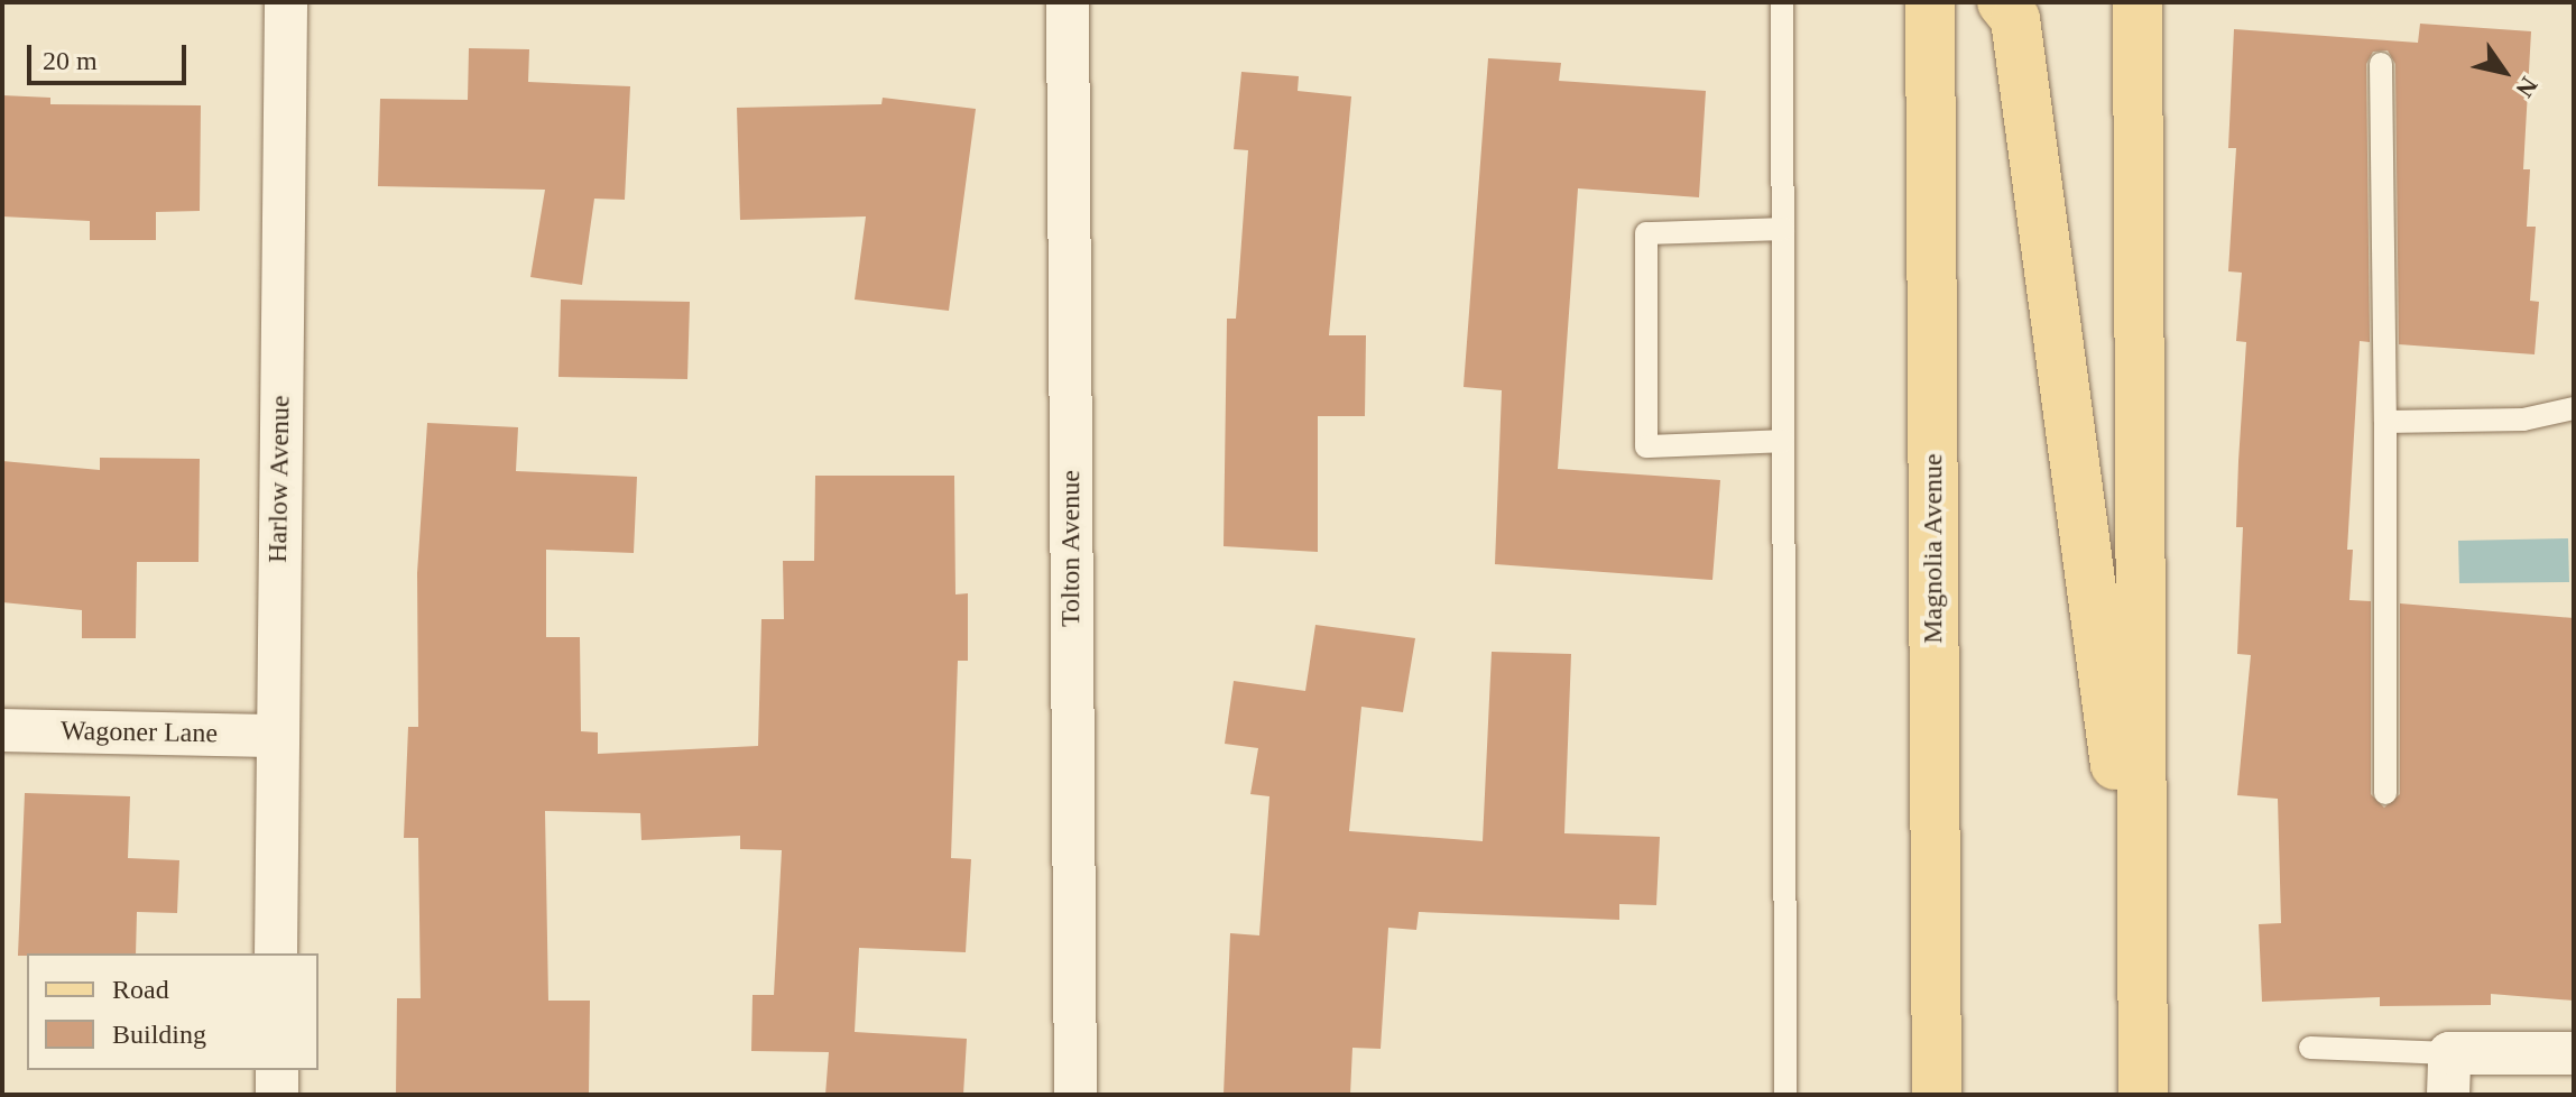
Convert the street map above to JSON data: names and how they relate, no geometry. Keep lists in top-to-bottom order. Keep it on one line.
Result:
{"streets":{"main road":["Magnolia Avenue"],"street":["Harlow Avenue","Tolton Avenue","Wagoner Lane"]},"crossings":[["Harlow Avenue","Wagoner Lane"]],"legend":["Road","Building"],"scale_bar":"20 m","north":"bottom right"}
